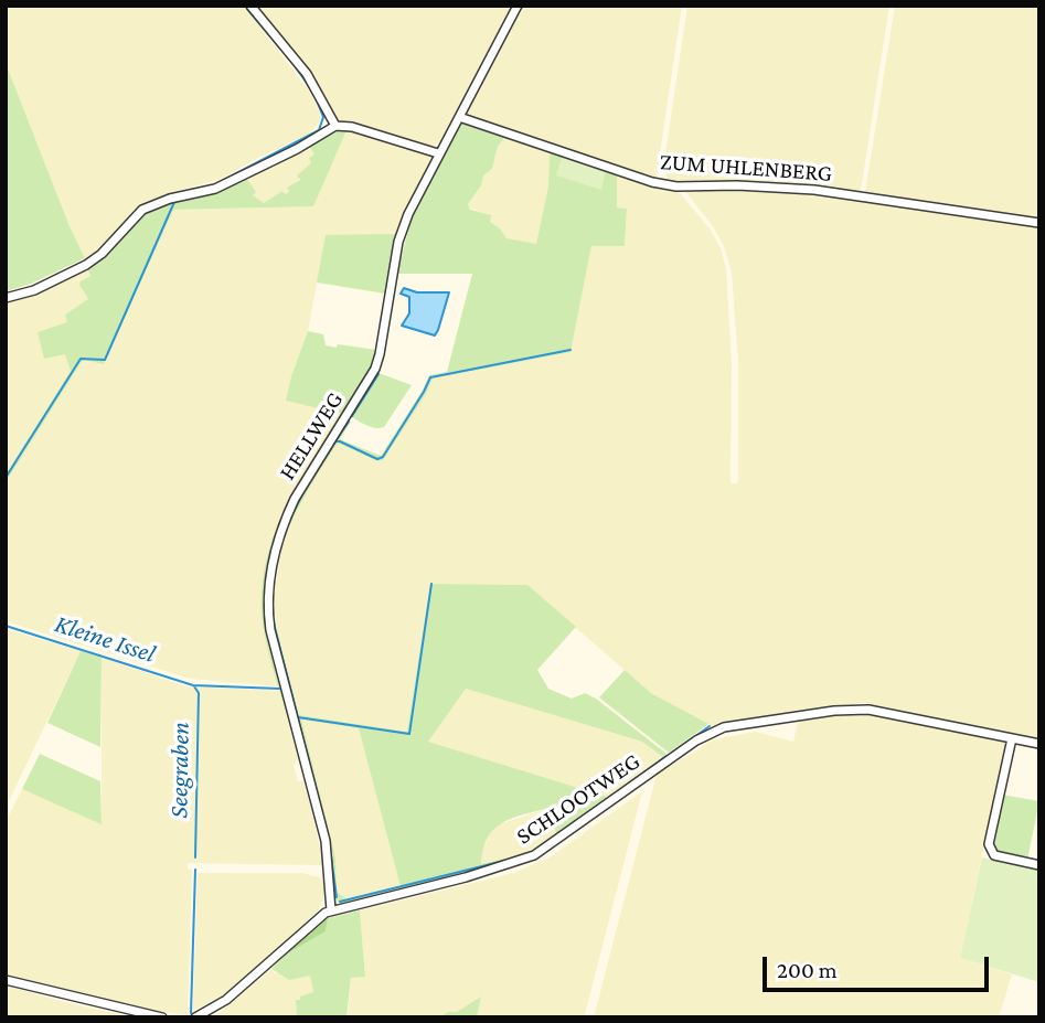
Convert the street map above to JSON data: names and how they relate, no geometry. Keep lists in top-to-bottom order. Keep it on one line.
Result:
{"streets":{"street":["ZUM UHLENBERG","HELLWEG","SCHLOOTWEG"]},"crossings":[["ZUM UHLENBERG","HELLWEG"],["HELLWEG","SCHLOOTWEG"]],"water":["Kleine Issel","Seegraben"],"scale_bar":"200 m"}
